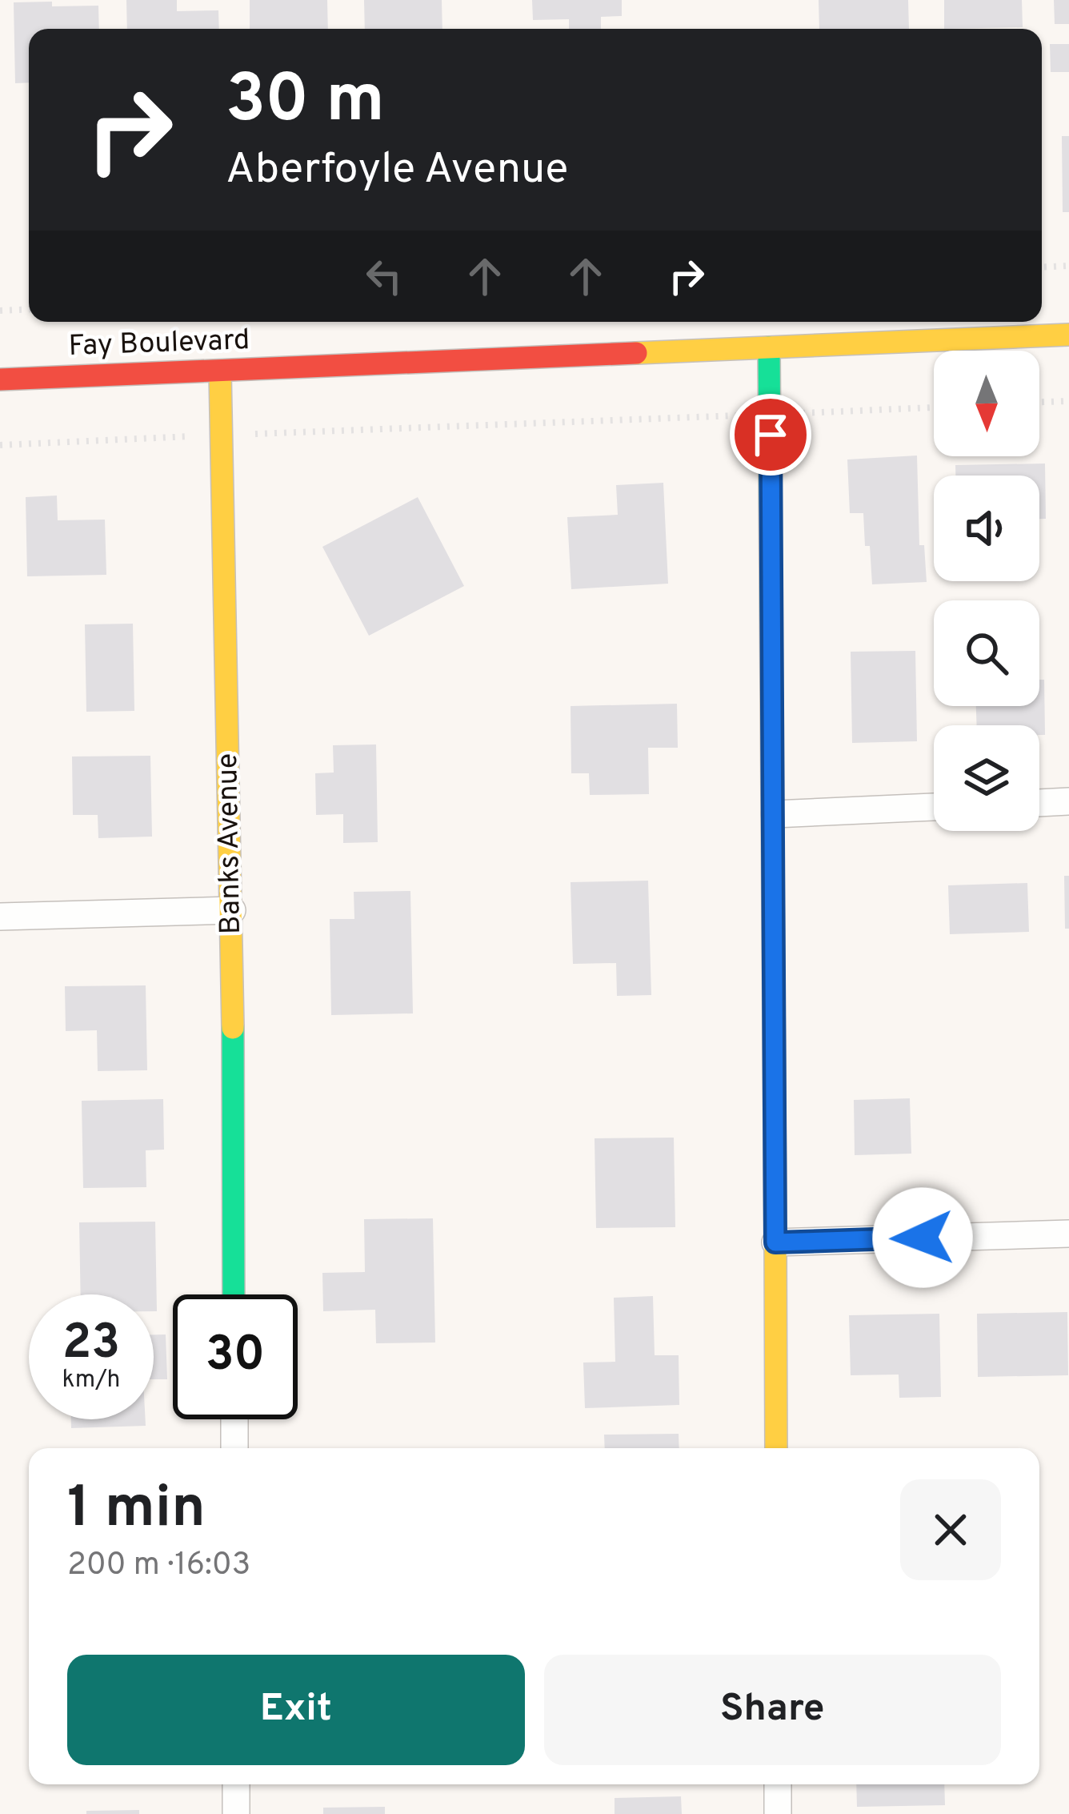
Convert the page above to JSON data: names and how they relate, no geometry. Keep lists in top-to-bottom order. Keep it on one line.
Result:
{"streets":{"street":["Fay Boulevard","Banks Avenue"]},"crossings":[["Fay Boulevard","Banks Avenue"]],"north":"bottom","page":{"turn":["30 m","Aberfoyle Avenue"],"speed":"23 km/h","limit":"30","heading":["1 min","200 m · 16:03"],"buttons":["Exit","Share"]}}
